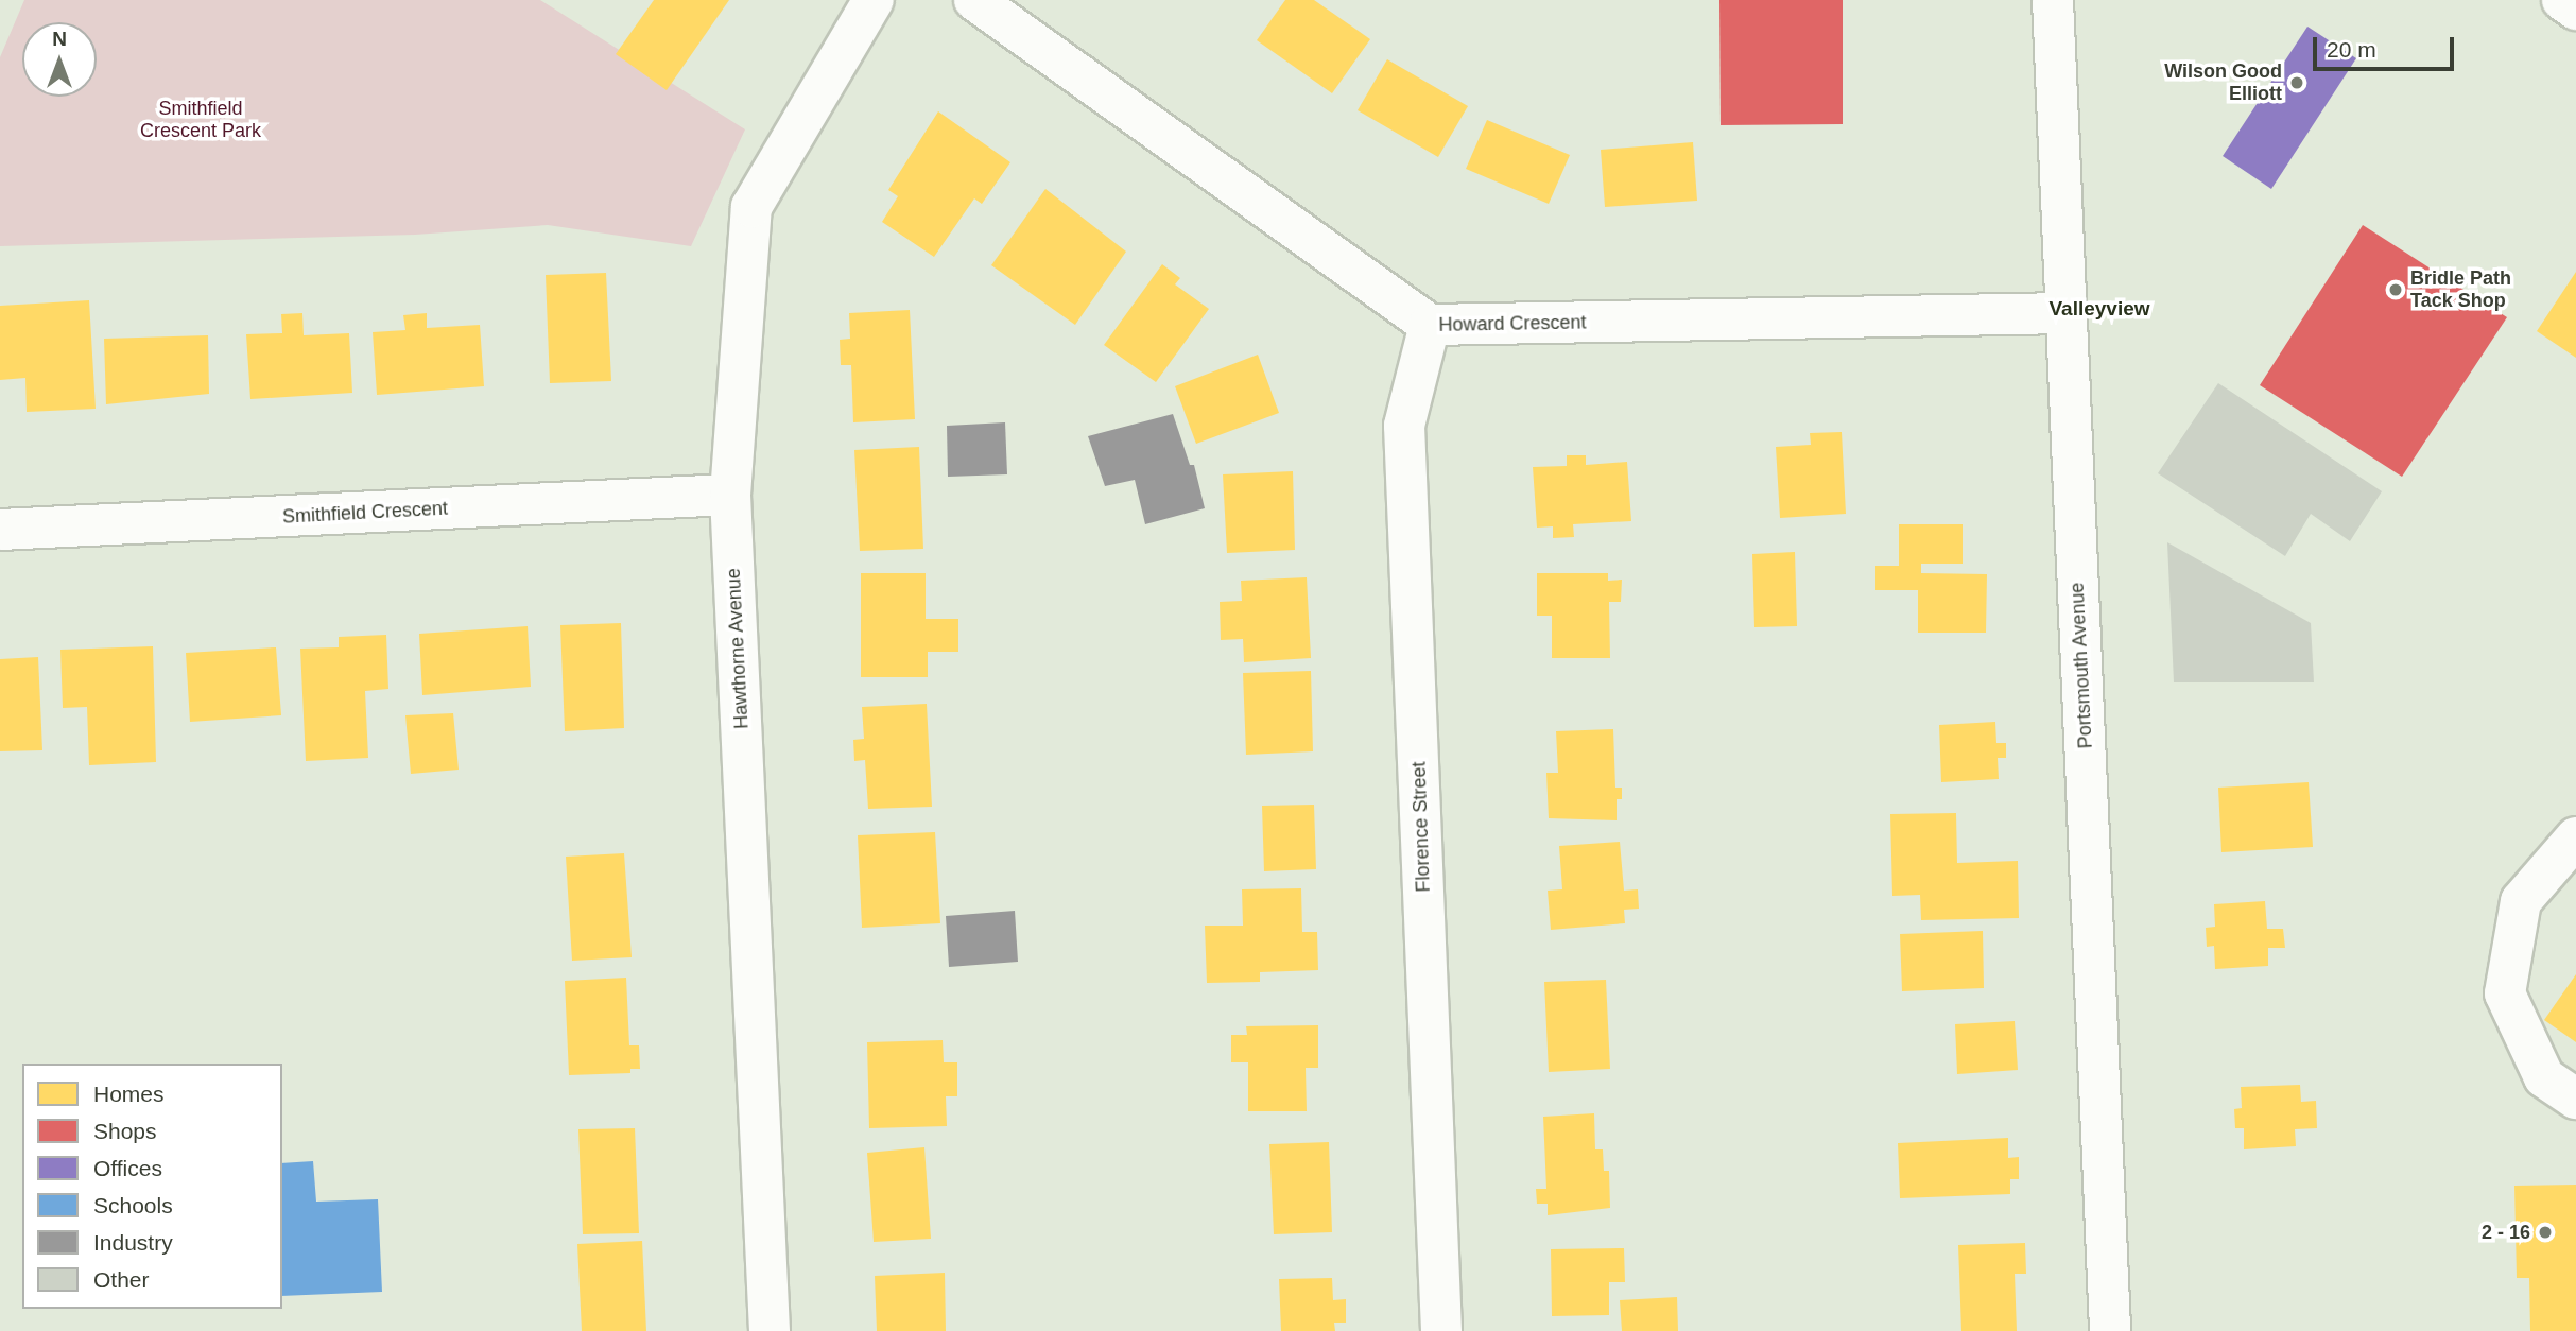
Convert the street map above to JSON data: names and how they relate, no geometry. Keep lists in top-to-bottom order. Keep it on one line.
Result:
{"streets":{"street":["Howard Crescent","Smithfield Crescent","Hawthorne Avenue","Portsmouth Avenue","Florence Street"]},"crossings":[["Howard Crescent","Portsmouth Avenue"],["Howard Crescent","Florence Street"],["Smithfield Crescent","Hawthorne Avenue"]],"districts":["Valleyview"],"parks":["Smithfield Crescent Park"],"places":["Wilson Good Elliott","Bridle Path Tack Shop","2 - 16"],"legend":["Homes","Shops","Offices","Schools","Industry","Other"],"scale_bar":"20 m","north":"top"}
